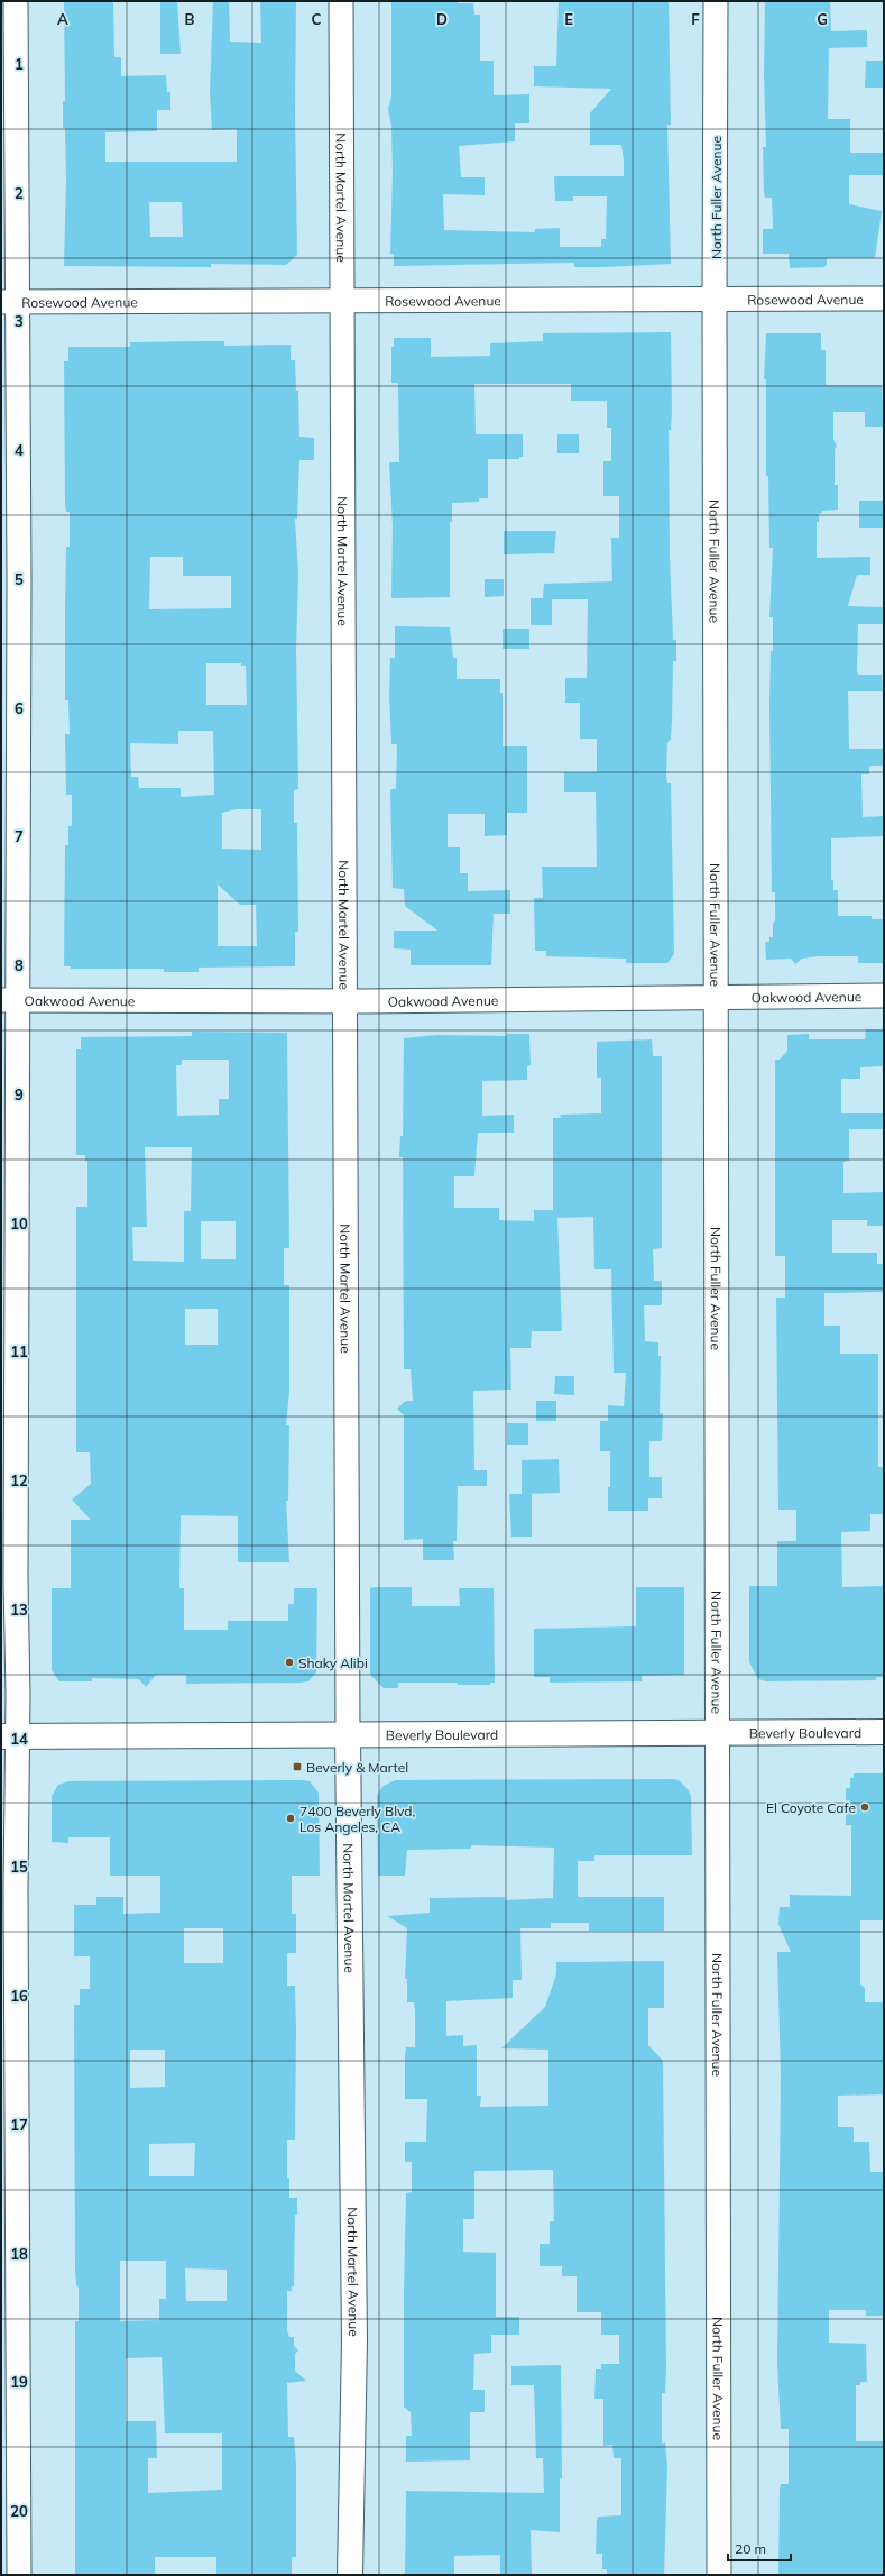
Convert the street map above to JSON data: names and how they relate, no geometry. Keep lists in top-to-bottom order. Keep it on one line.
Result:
{"streets":{"main road":["North Martel Avenue","Beverly Boulevard"],"street":["North Fuller Avenue","Rosewood Avenue","Oakwood Avenue"]},"crossings":[["North Martel Avenue","Rosewood Avenue"],["North Martel Avenue","Oakwood Avenue"],["North Martel Avenue","Beverly Boulevard"],["North Fuller Avenue","Rosewood Avenue"],["North Fuller Avenue","Oakwood Avenue"],["North Fuller Avenue","Beverly Boulevard"]],"places":{"other":["Shaky Alibi","El Coyote Cafe","7400 Beverly Blvd, Los Angeles, CA"],"transit":["Beverly & Martel"]},"scale_bar":"20 m","grid":{"columns":["A","B","C","D","E","F","G"],"rows":["1","2","3","4","5","6","7","8","9","10","11","12","13","14","15","16","17","18","19","20"]}}
